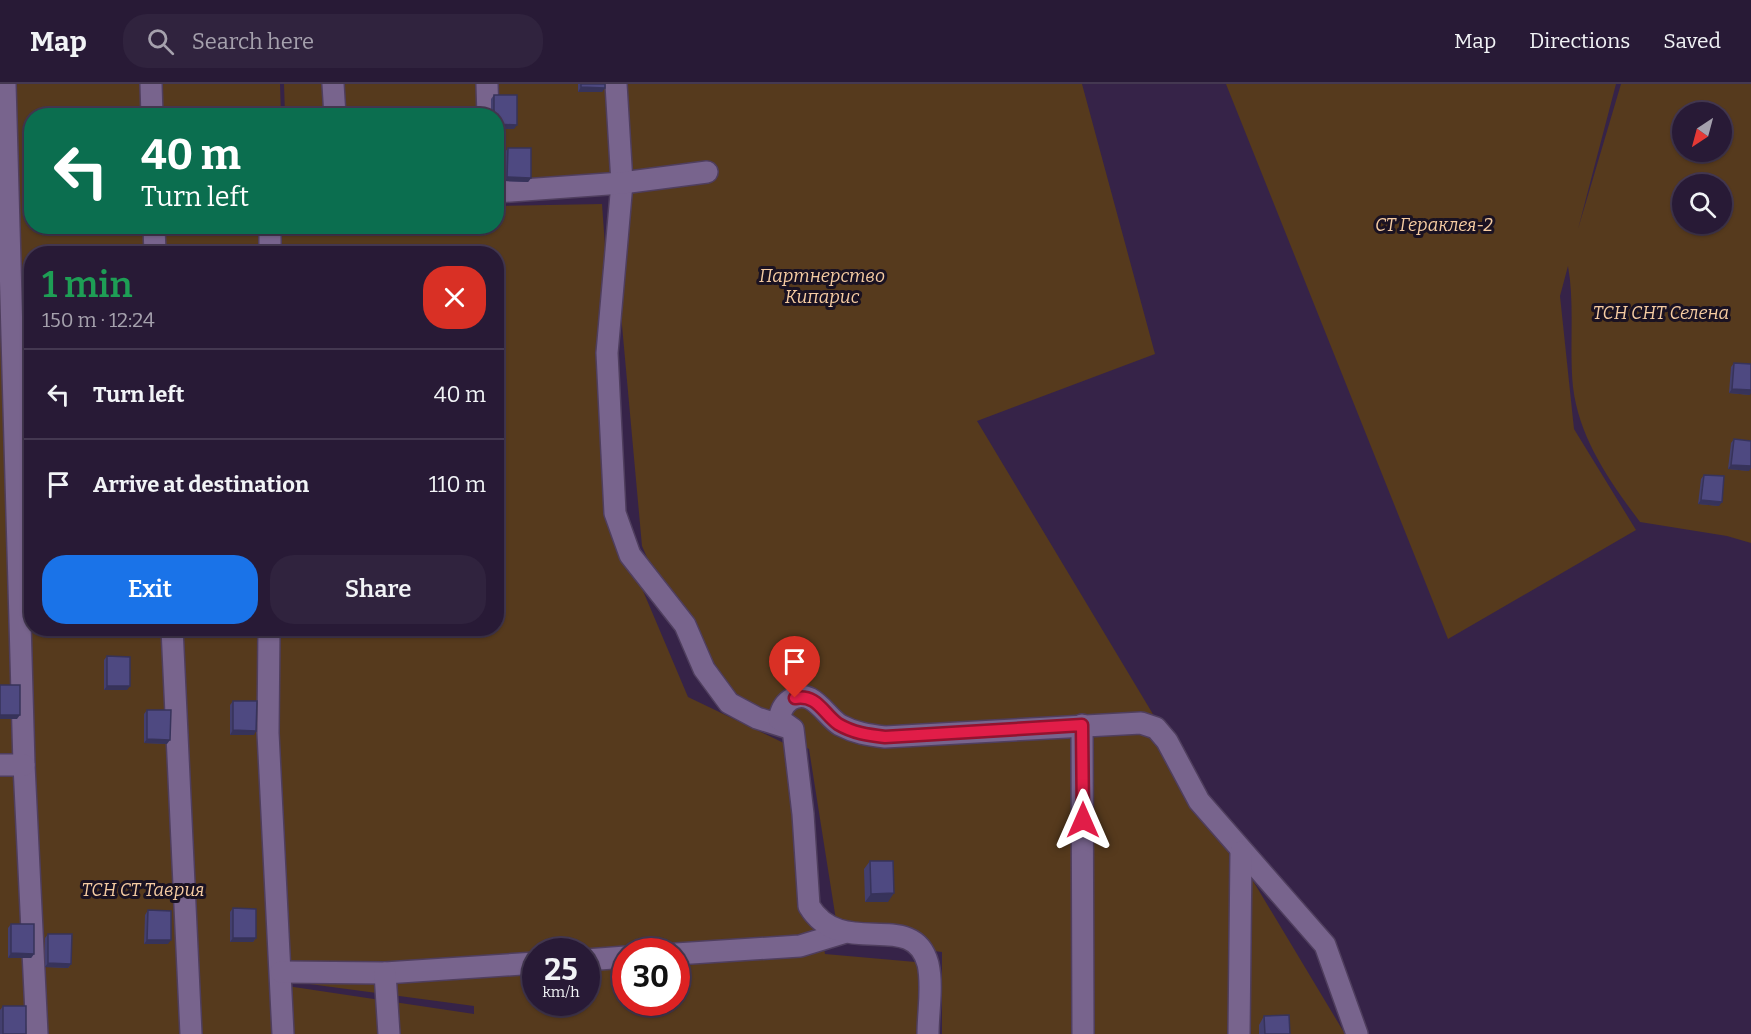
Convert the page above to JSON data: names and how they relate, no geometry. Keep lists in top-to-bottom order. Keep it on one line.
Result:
{"parks":["СТ Гераклея-2","Партнерство Кипарис","ТСН СНТ Селена","ТСН СТ Таврия"],"north":"bottom left","page":{"header":"Map","search":"Search here","nav":["Map","Directions","Saved"],"turn":["40 m","Turn left"],"heading":["1 min","150 m · 12:24"],"list":[{"name":"Turn left","value":"40 m"},{"name":"Arrive at destination","value":"110 m"}],"buttons":["Exit","Share"],"speed":"25 km/h","limit":"30"}}
